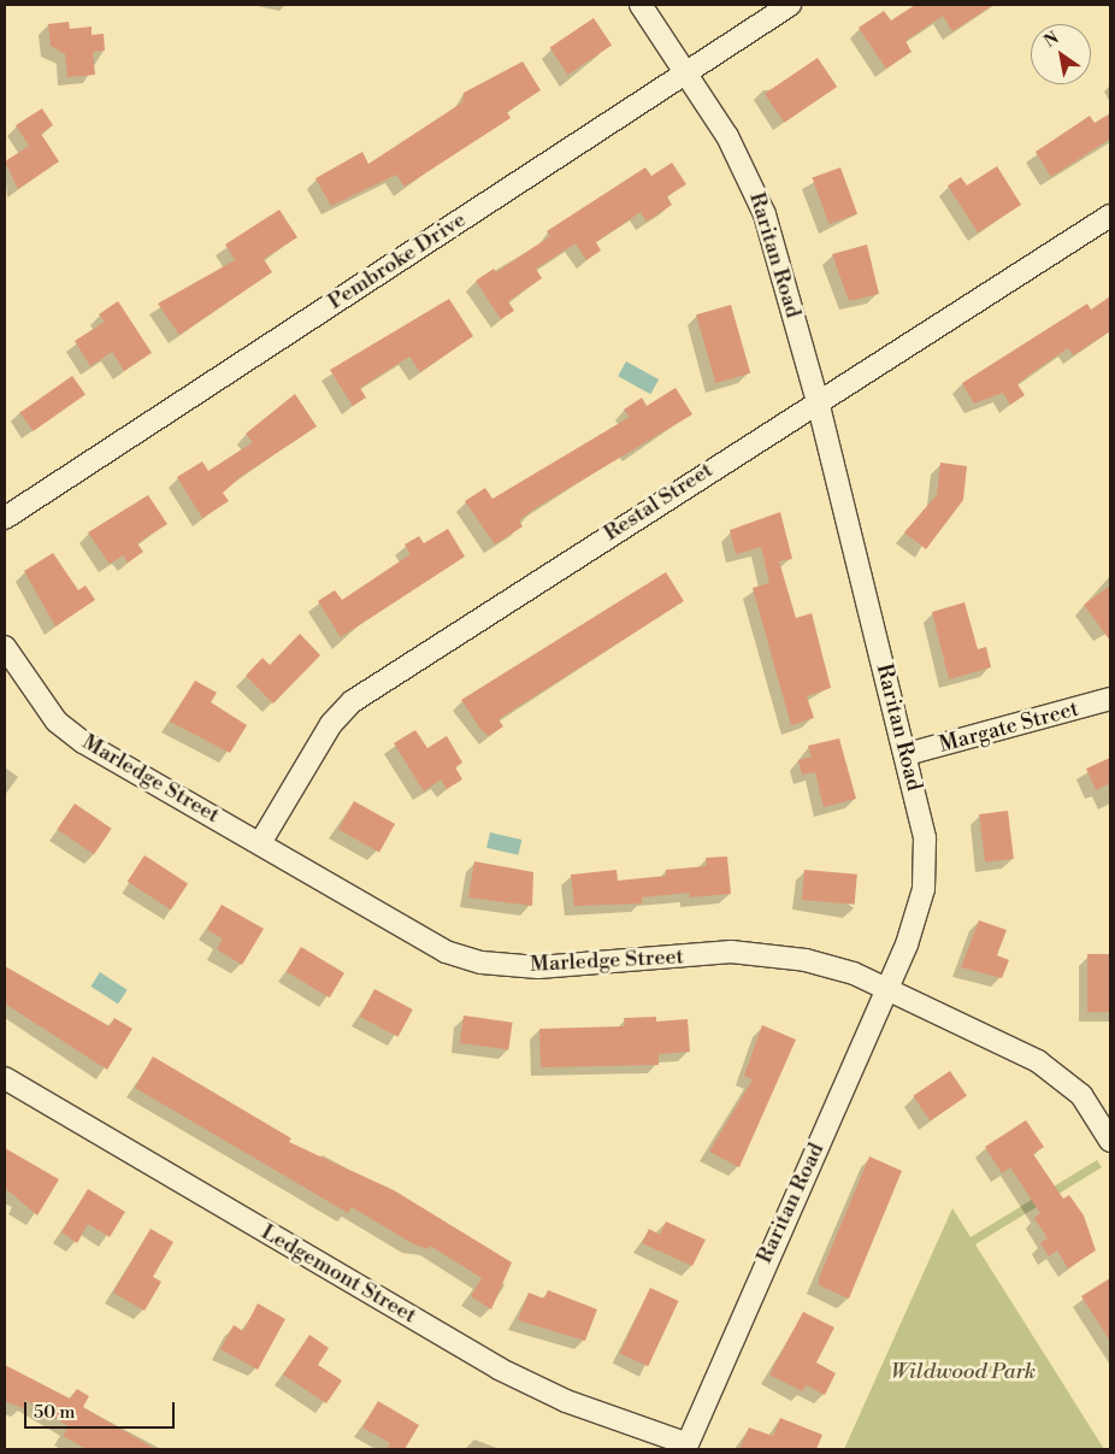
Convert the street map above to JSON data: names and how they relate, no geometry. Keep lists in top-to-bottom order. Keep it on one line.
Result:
{"streets":{"street":["Raritan Road","Pembroke Drive","Restal Street","Margate Street","Marledge Street","Ledgemont Street"]},"crossings":[["Raritan Road","Pembroke Drive"],["Raritan Road","Restal Street"],["Raritan Road","Margate Street"],["Raritan Road","Marledge Street"],["Raritan Road","Ledgemont Street"],["Restal Street","Marledge Street"]],"parks":["Wildwood Park"],"scale_bar":"50 m","north":"top left"}
